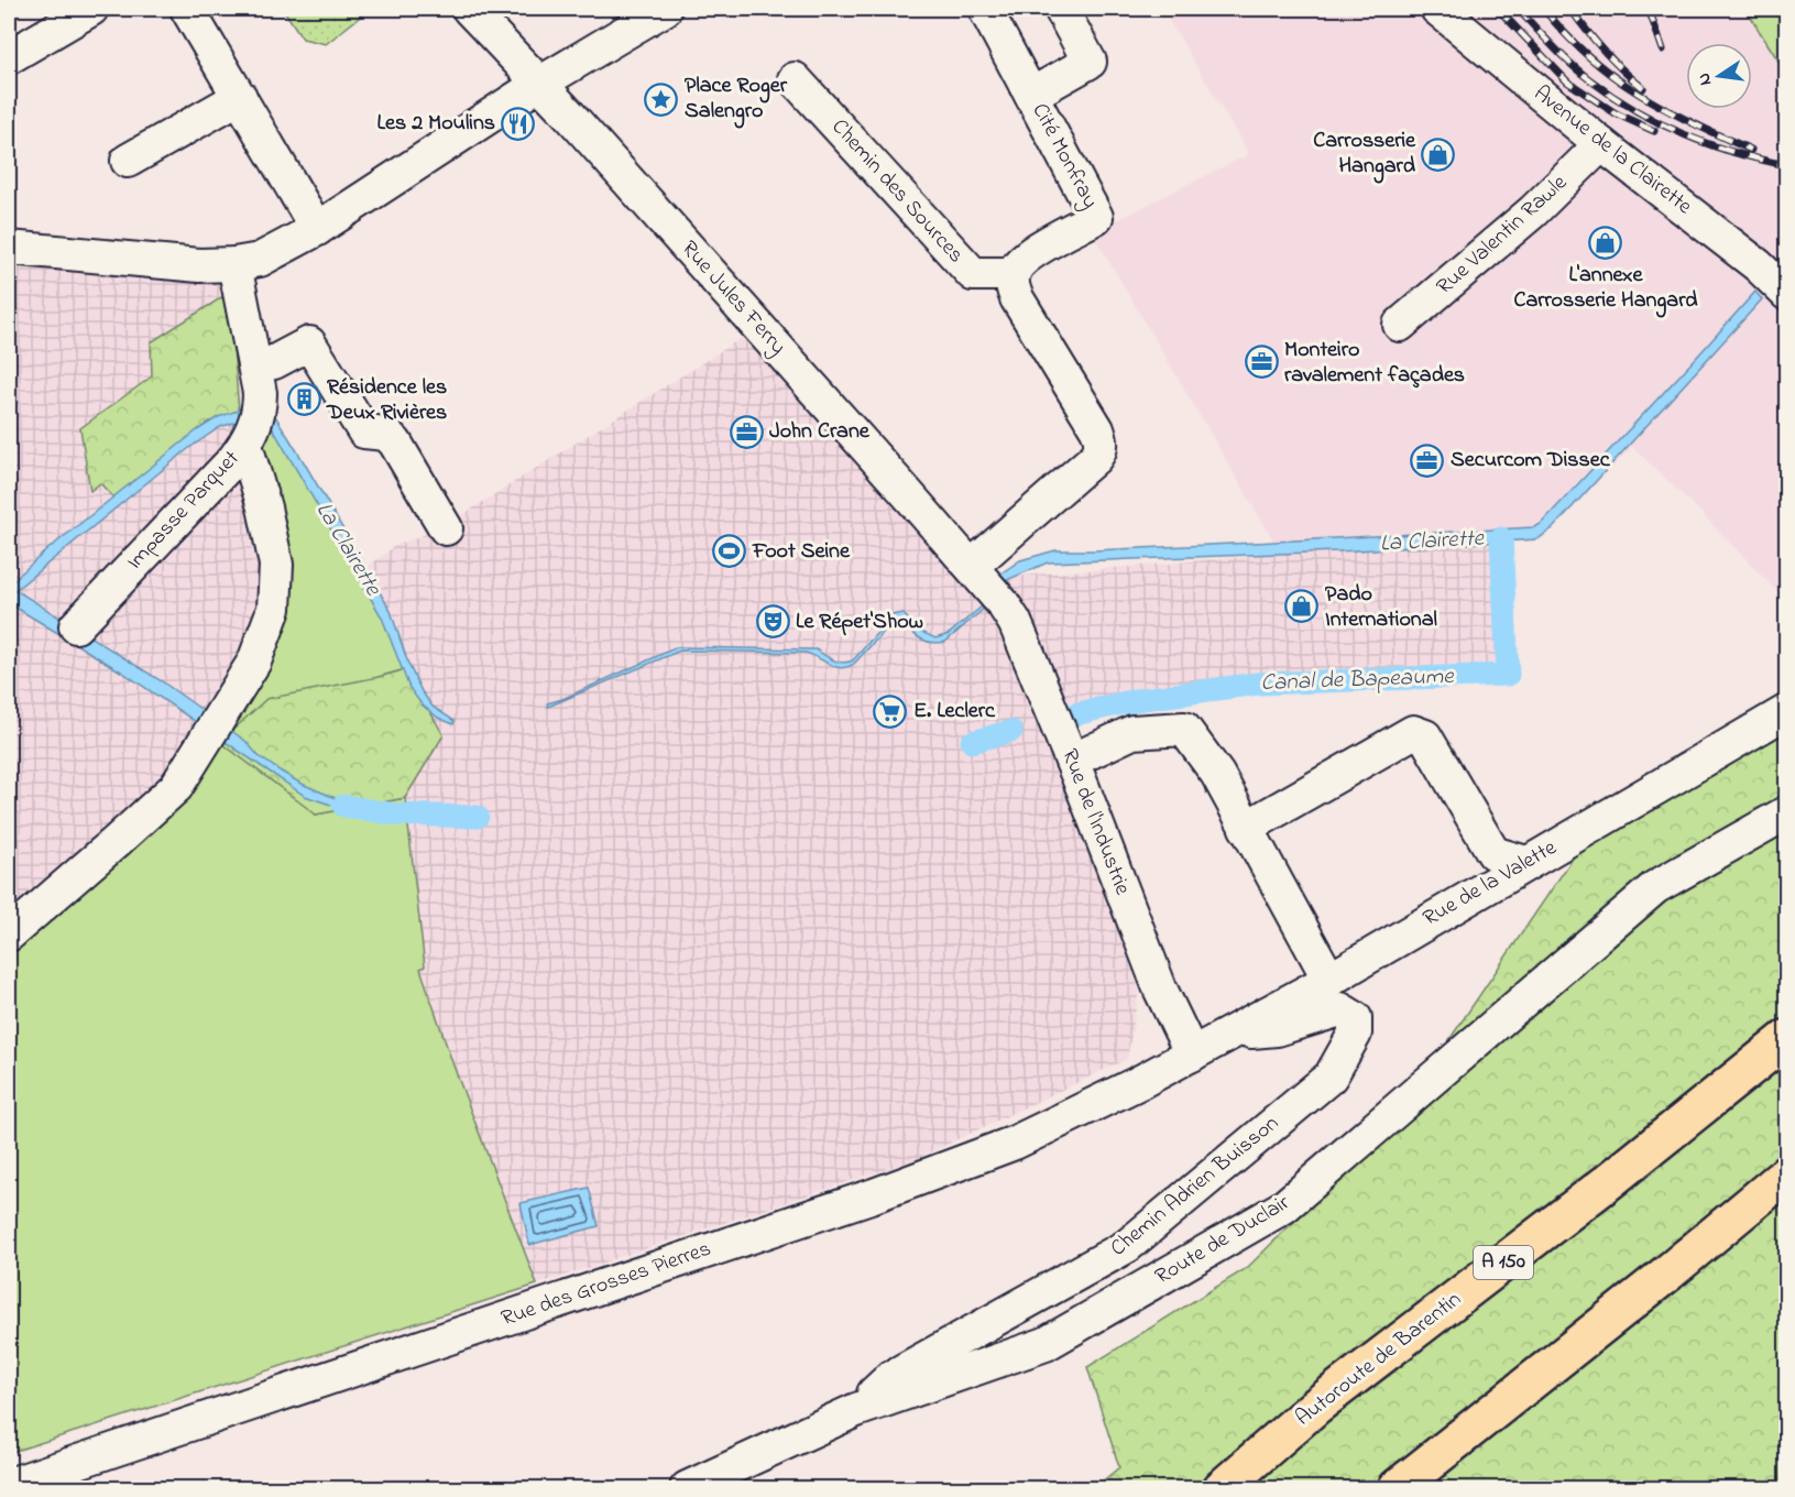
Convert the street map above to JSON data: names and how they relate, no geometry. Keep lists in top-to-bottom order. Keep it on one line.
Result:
{"streets":{"highway":["A 150","Autoroute de Barentin"],"street":["Avenue de la Clairette","Cité Monfray","Chemin des Sources","Rue Valentin Rawle","Rue Jules Ferry","Impasse Parquet","Rue de l'Industrie","Rue de la Valette","Chemin Adrien Buisson","Route de Duclair","Rue des Grosses Pierres"]},"crossings":[["Avenue de la Clairette","Rue Valentin Rawle"],["Cité Monfray","Chemin des Sources"],["Rue Jules Ferry","Rue de l'Industrie"],["Rue de l'Industrie","Rue de la Valette"],["Rue de l'Industrie","Rue des Grosses Pierres"],["Rue de la Valette","Chemin Adrien Buisson"],["Rue de la Valette","Rue des Grosses Pierres"],["Chemin Adrien Buisson","Route de Duclair"]],"water":["La Clairette","Canal de Bapeaume"],"places":{"place":["Place Roger Salengro"],"restaurant":["Les 2 Moulins"],"shop":["Carrosserie Hangard","L'annexe Carrosserie Hangard","Pado International"],"office":["Monteiro ravalement façades","John Crane","Securcom Dissec"],"building":["Résidence les Deux Rivières"],"sports":["Foot Seine"],"theatre":["Le Répet'Show"],"supermarket":["E. Leclerc"]},"north":"left"}
